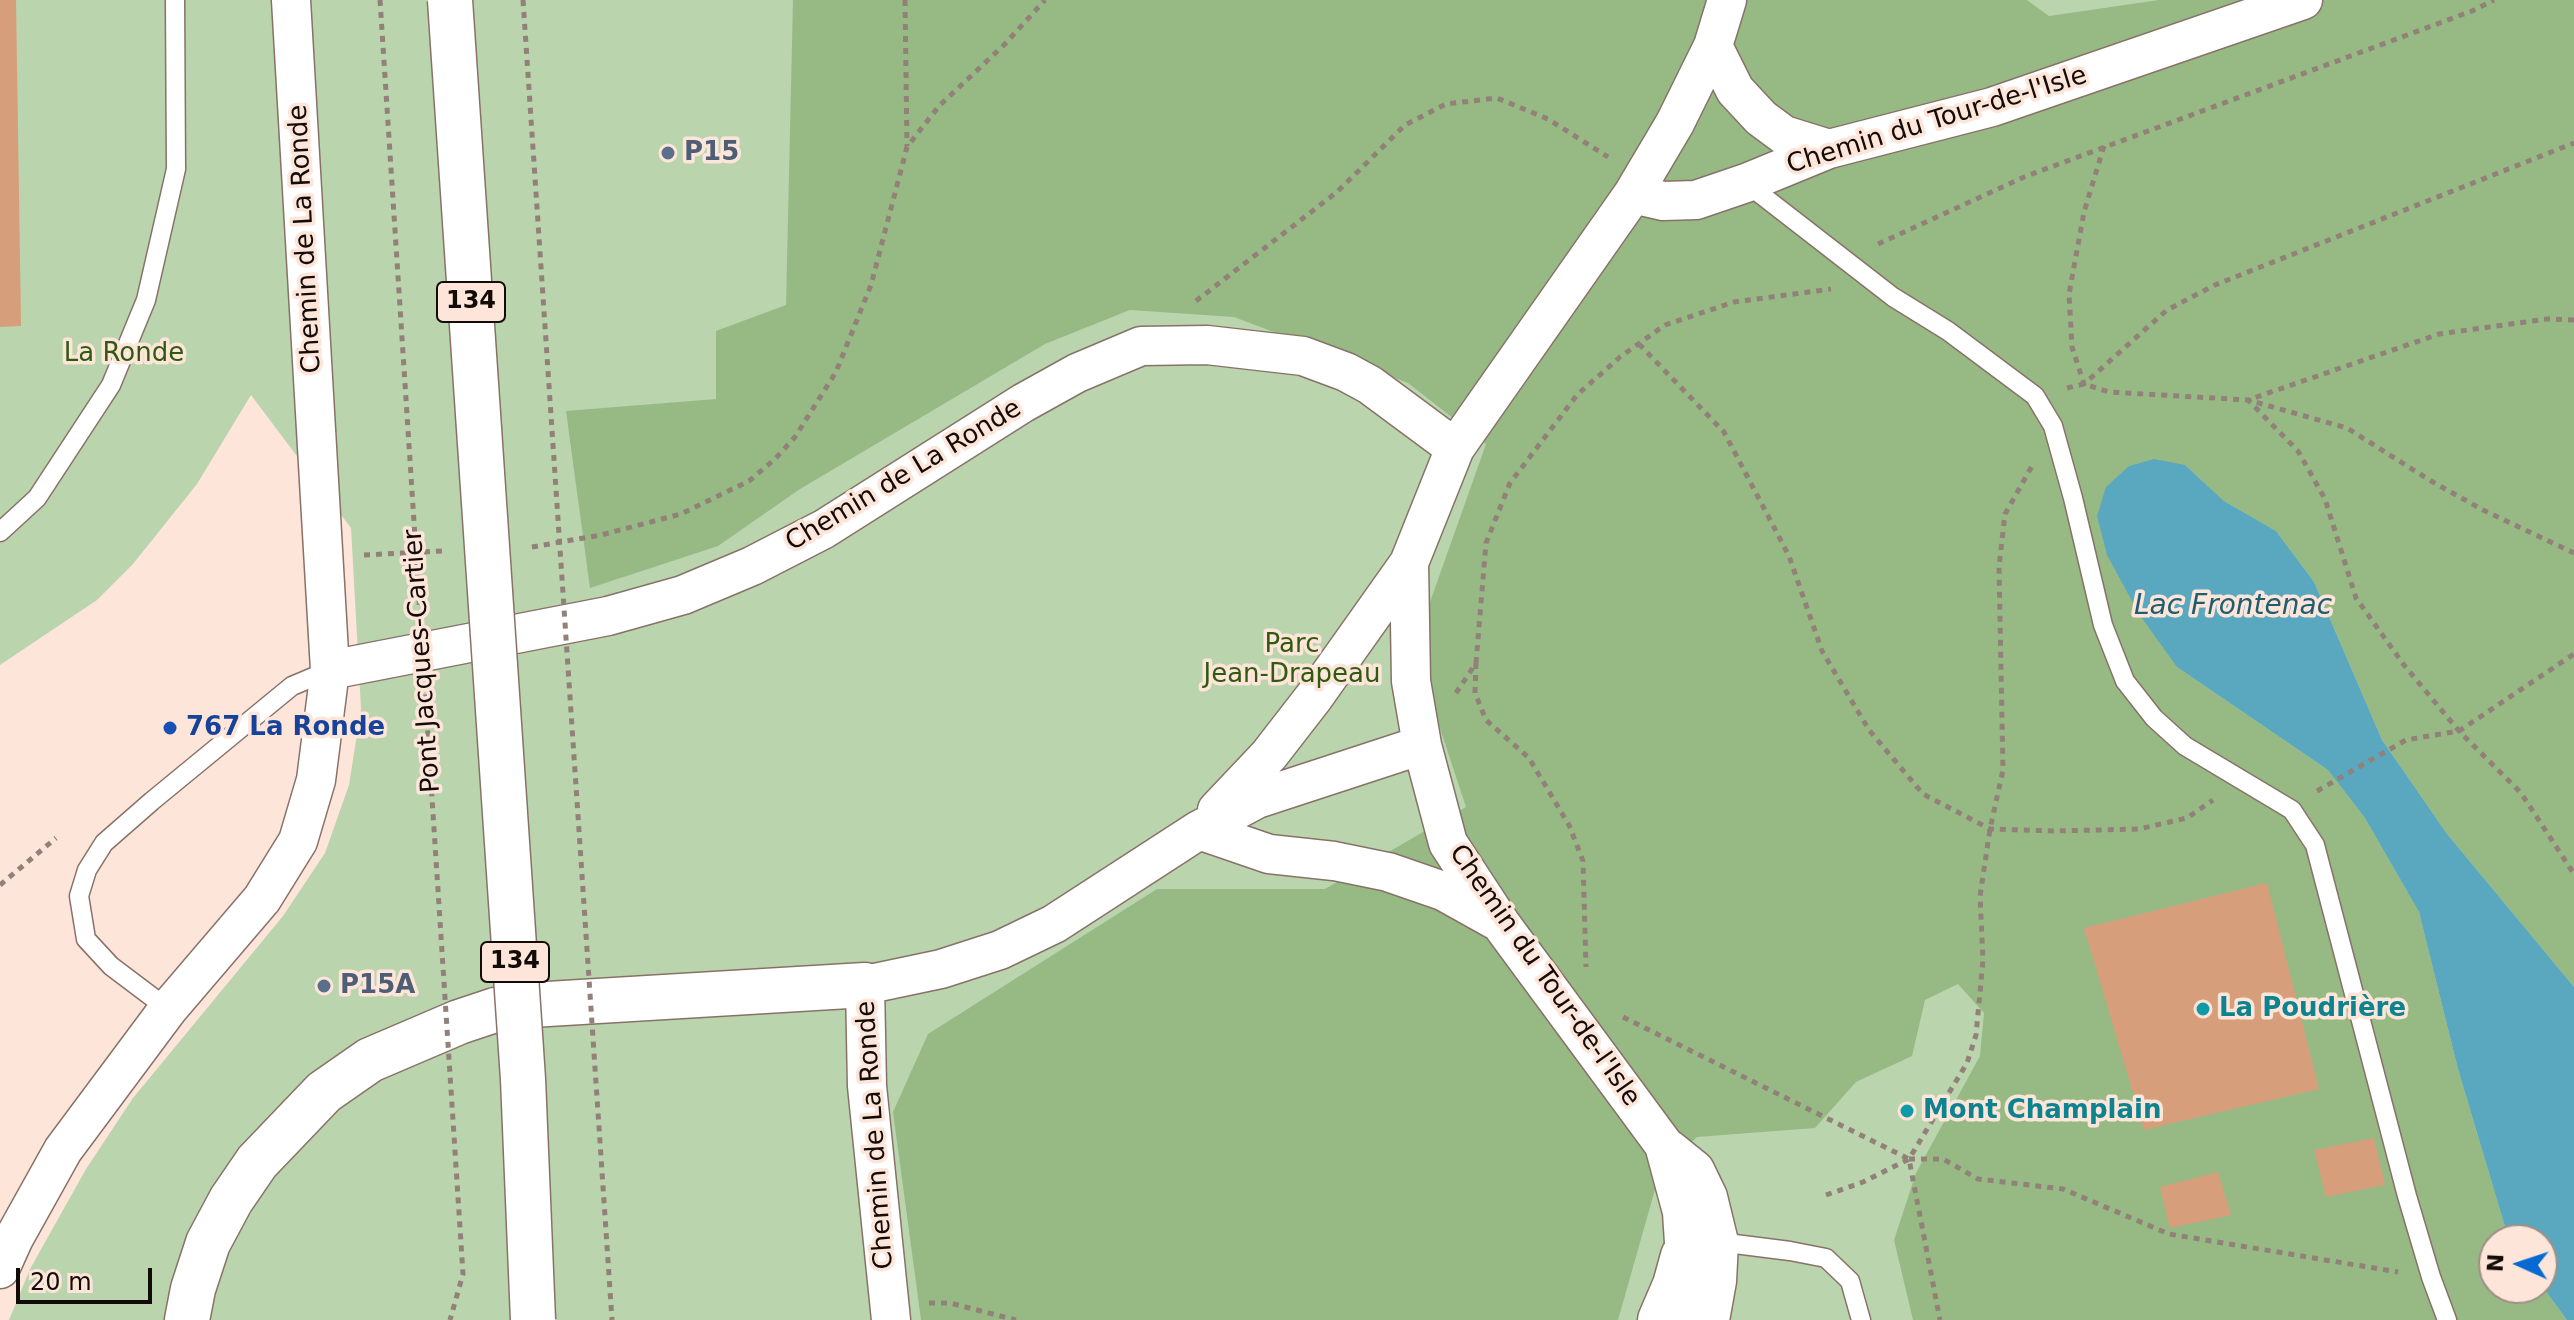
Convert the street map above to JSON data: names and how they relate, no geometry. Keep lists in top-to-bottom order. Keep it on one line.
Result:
{"streets":{"main road":["134"],"street":["Chemin du Tour-de-l'Isle","Chemin de La Ronde"],"path":["Pont Jacques-Cartier"]},"crossings":[["Chemin du Tour-de-l'Isle","Chemin de La Ronde"]],"water":["Lac Frontenac"],"parks":["La Ronde","Parc Jean-Drapeau"],"places":["P15","767 La Ronde","P15A","La Poudrière","Mont Champlain"],"scale_bar":"20 m","north":"left"}
